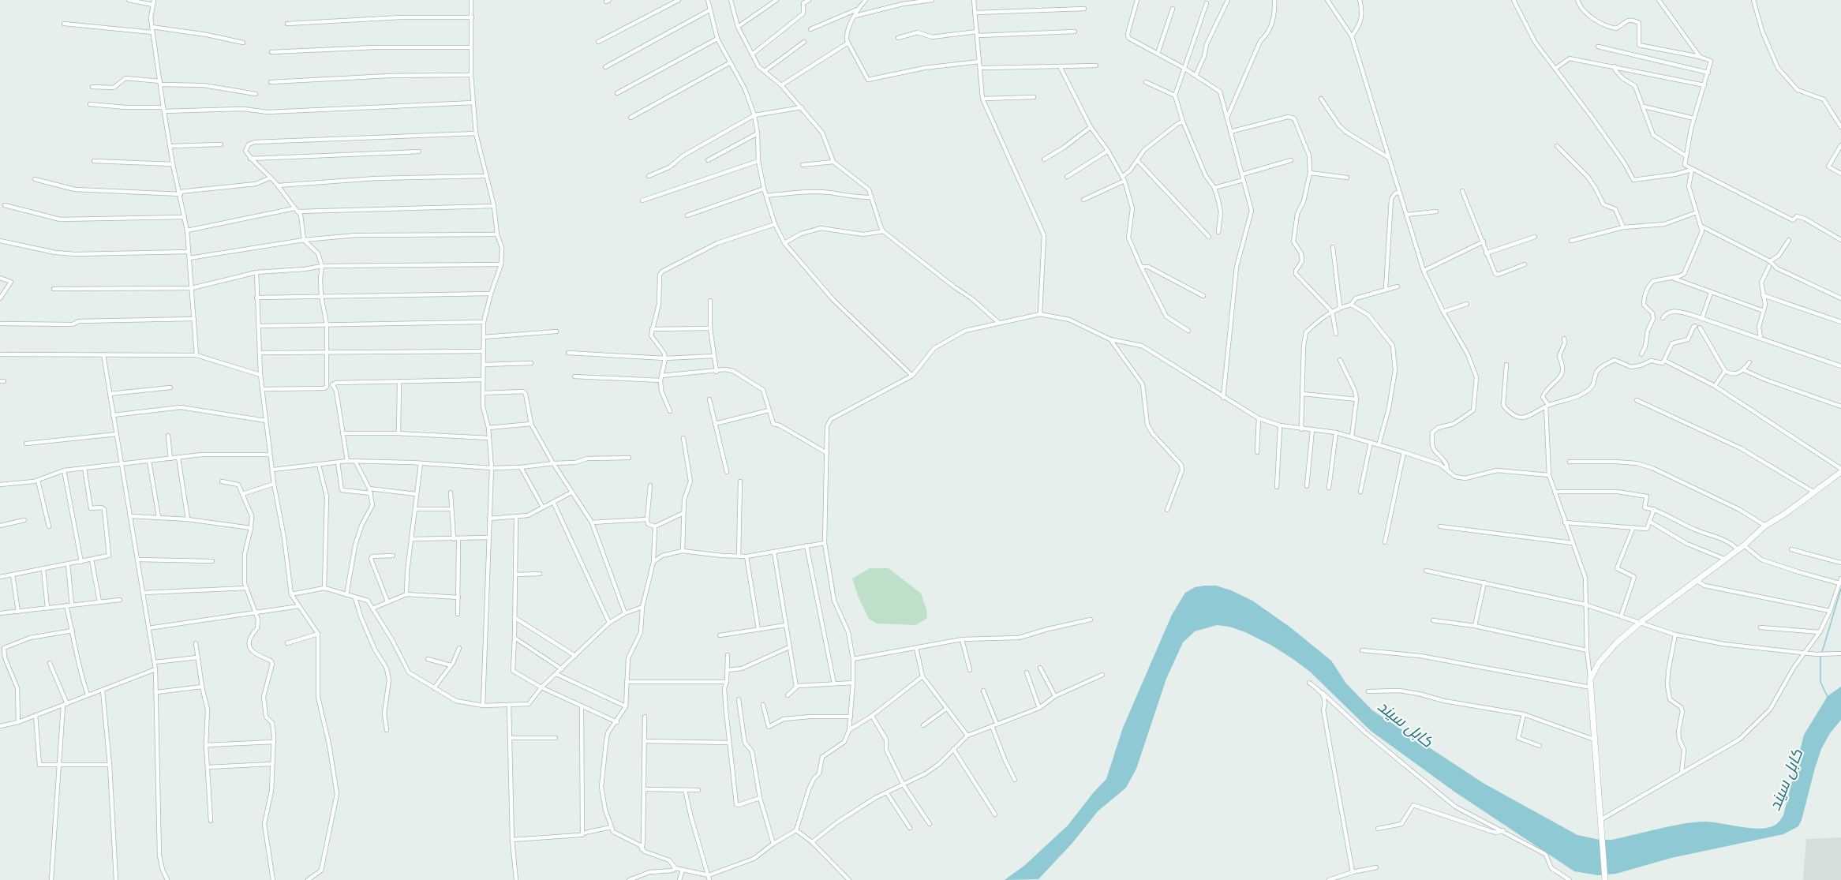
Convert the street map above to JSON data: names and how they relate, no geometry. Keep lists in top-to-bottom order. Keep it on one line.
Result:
{"water":["کابل سيند"]}
